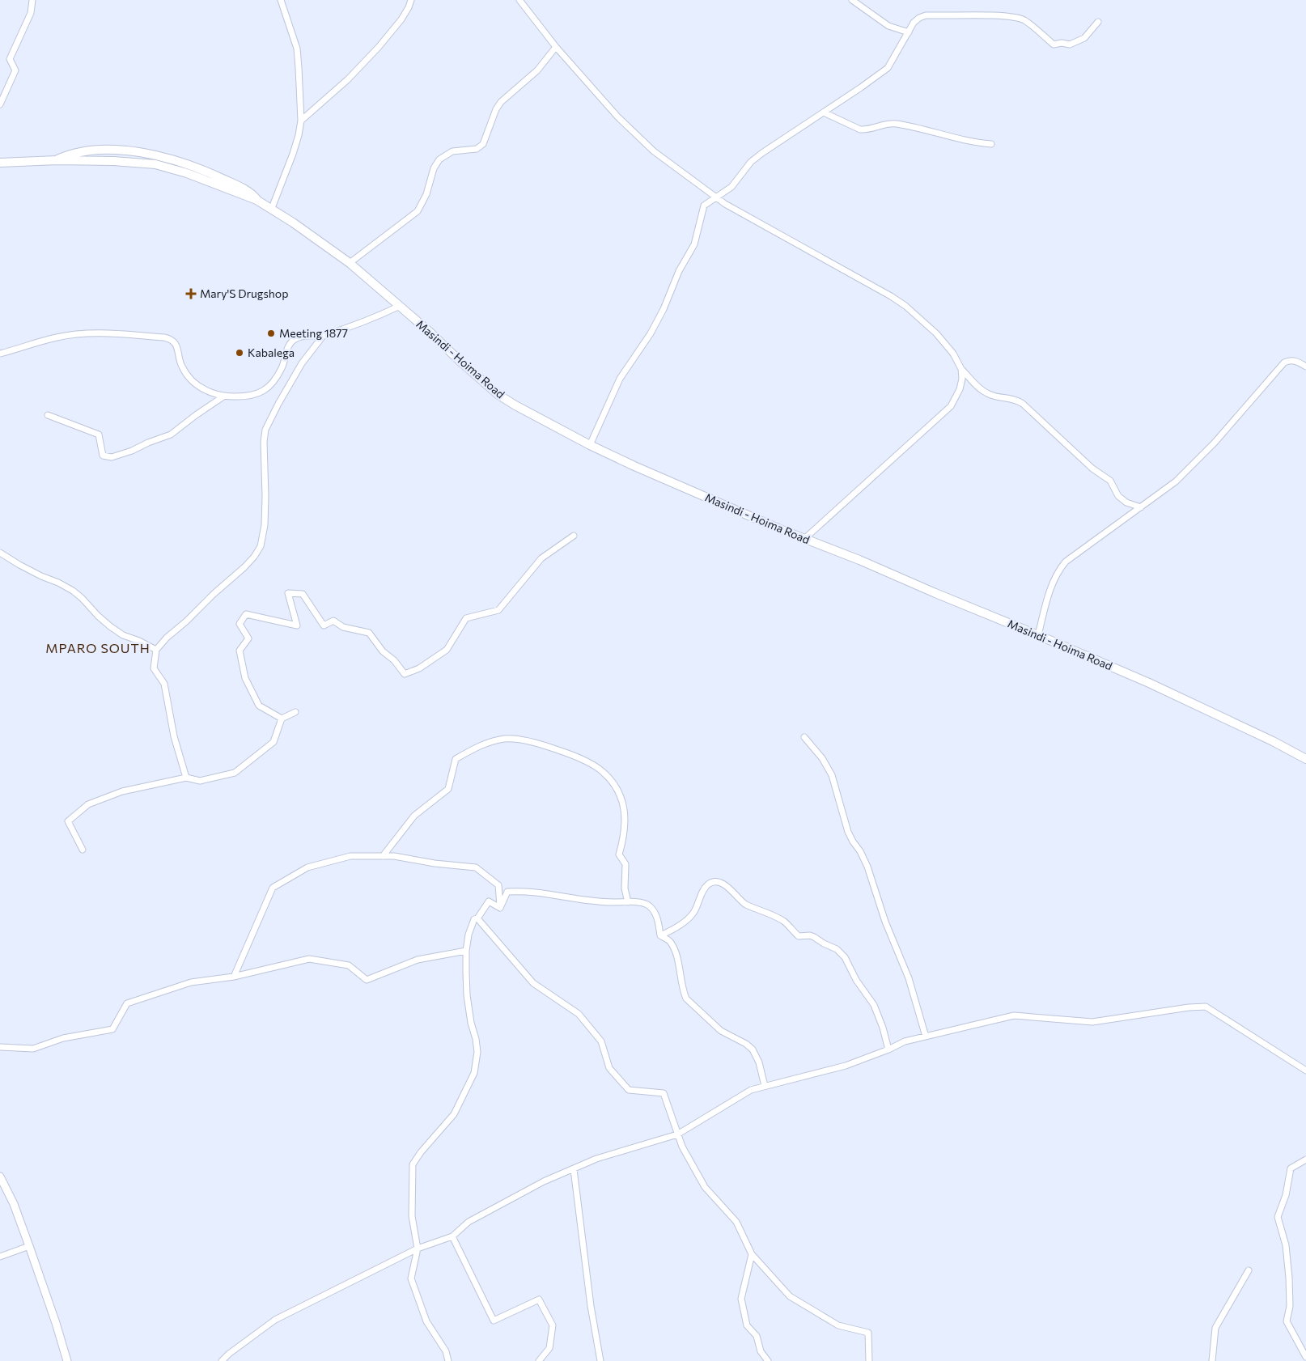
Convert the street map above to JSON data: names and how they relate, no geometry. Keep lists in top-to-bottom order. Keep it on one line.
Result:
{"streets":{"main road":["Masindi - Hoima Road"]},"districts":["MPARO SOUTH"],"places":{"health":["Mary'S Drugshop"],"other":["Meeting 1877","Kabalega"]}}
